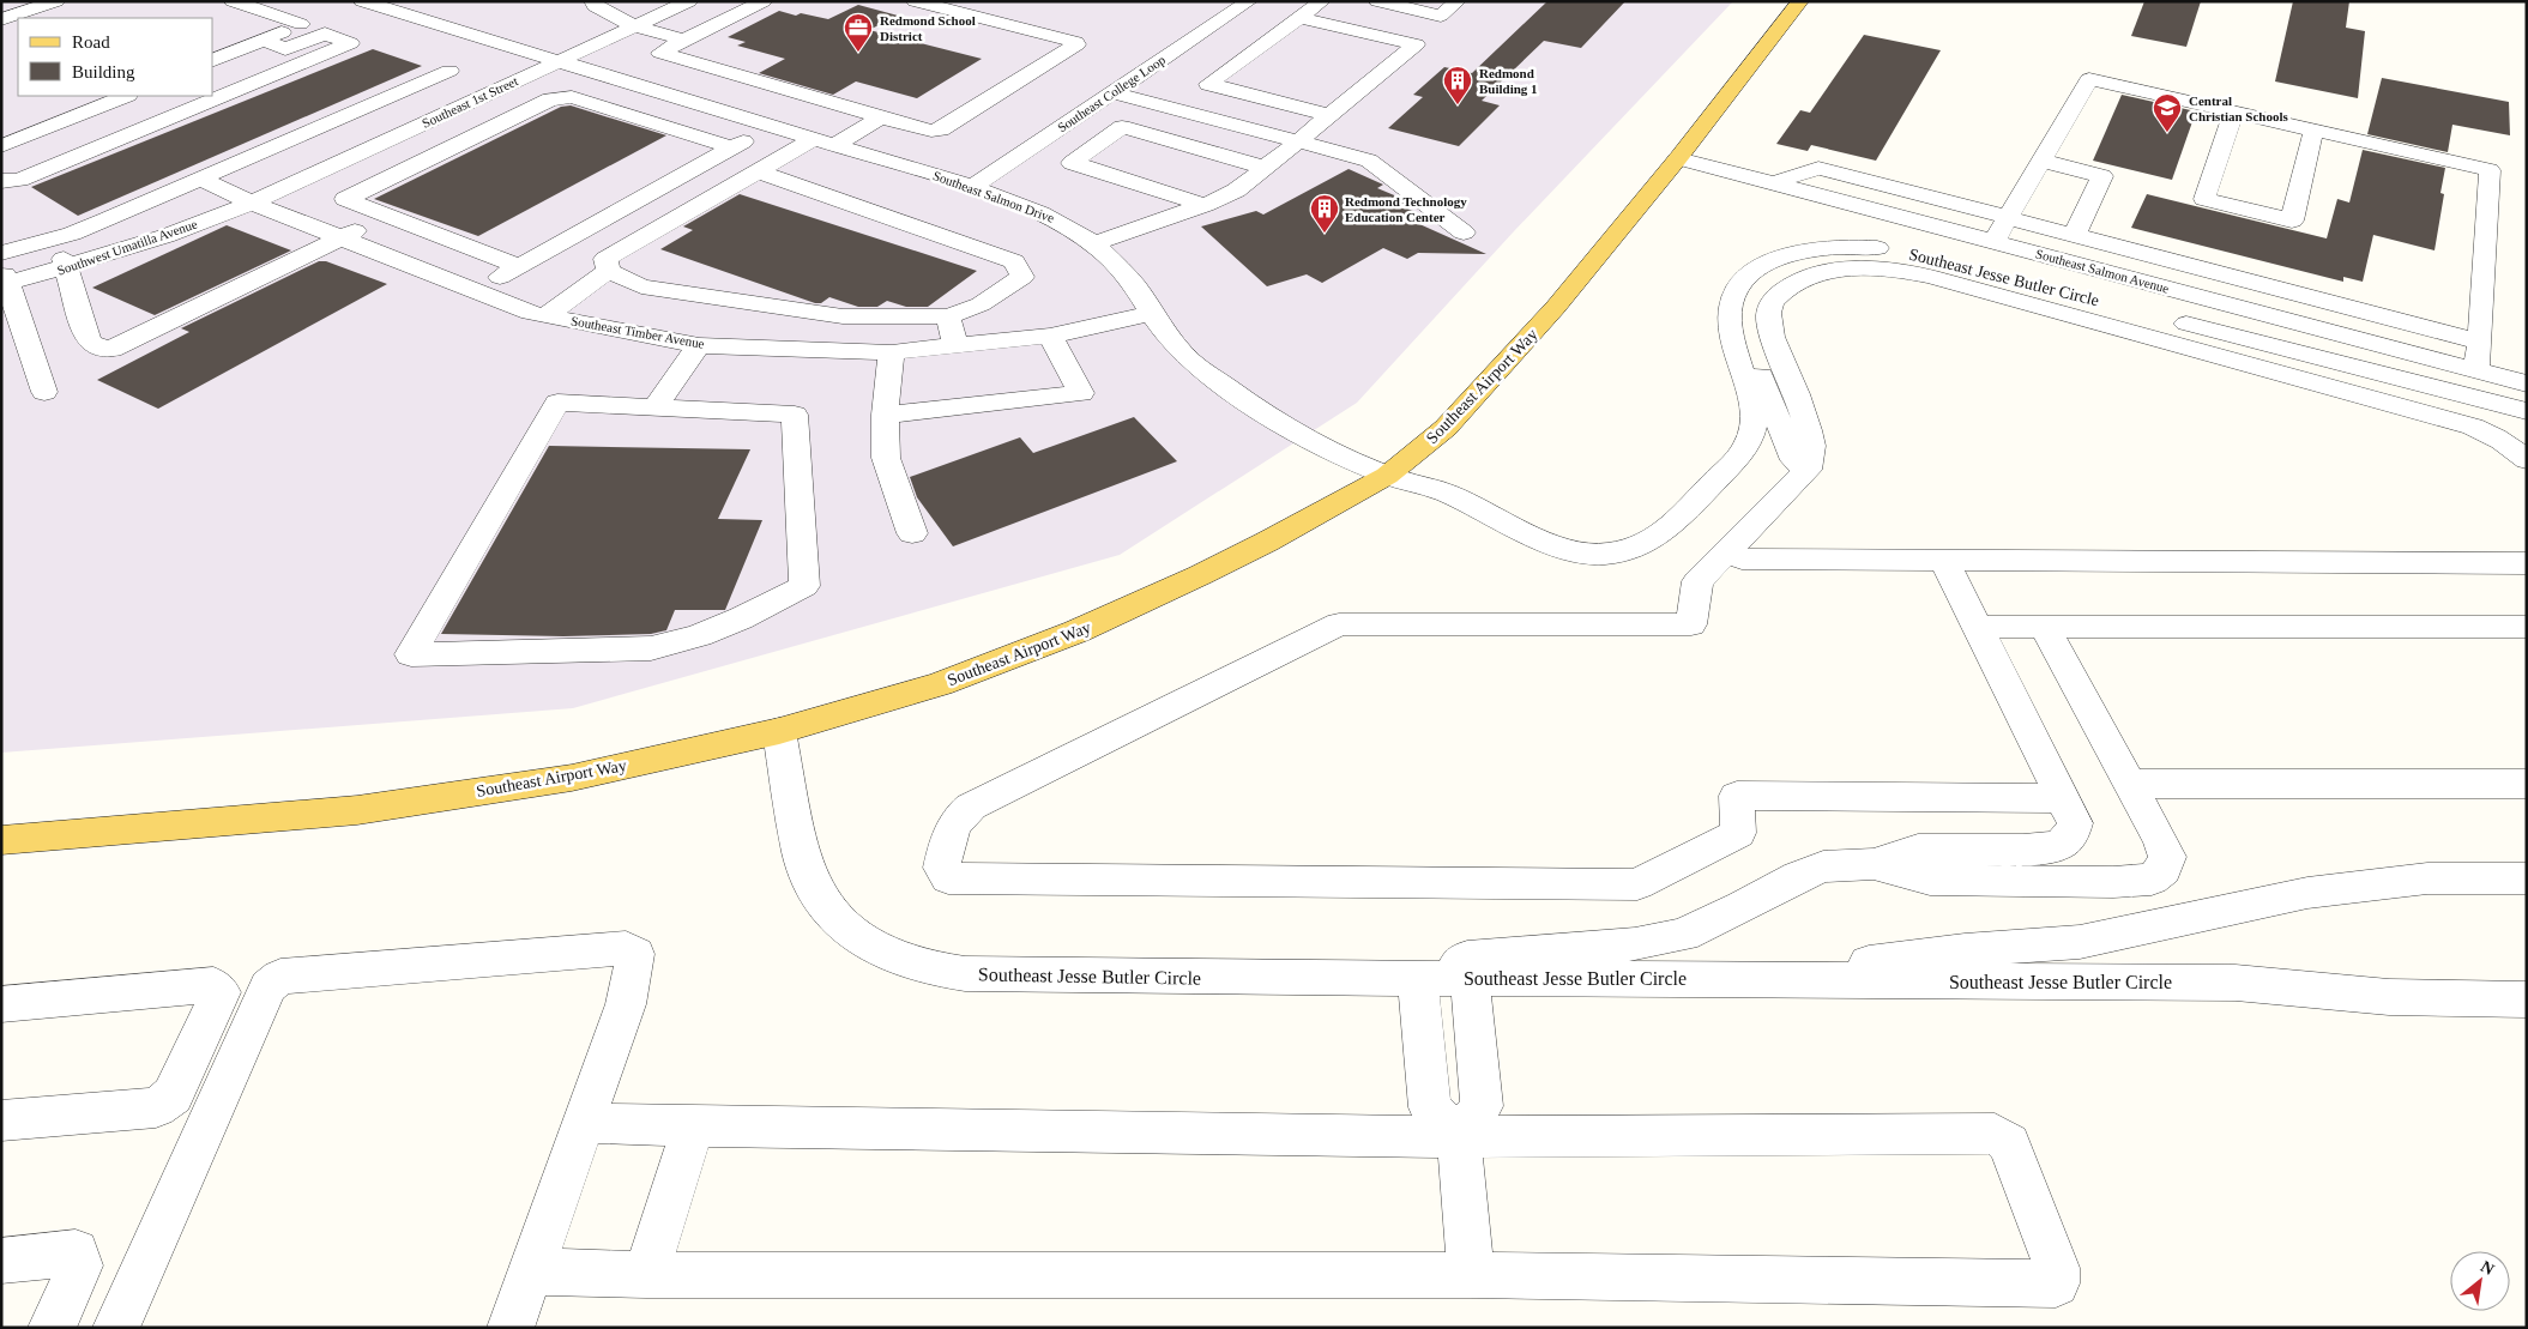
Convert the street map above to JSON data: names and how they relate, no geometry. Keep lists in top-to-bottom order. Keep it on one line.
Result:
{"streets":{"main road":["Southeast Airport Way"],"street":["Southeast College Loop","Southeast 1st Street","Southeast Salmon Drive","Southwest Umatilla Avenue","Southeast Salmon Avenue","Southeast Jesse Butler Circle","Southeast Timber Avenue"]},"crossings":[["Southeast College Loop","Southeast Salmon Drive"],["Southeast 1st Street","Southeast Salmon Drive"],["Southeast 1st Street","Southwest Umatilla Avenue"],["Southeast 1st Street","Southeast Timber Avenue"],["Southeast Salmon Drive","Southeast Jesse Butler Circle"],["Southeast Salmon Drive","Southeast Timber Avenue"],["Southeast Salmon Drive","Southeast Airport Way"],["Southwest Umatilla Avenue","Southeast Timber Avenue"],["Southeast Salmon Avenue","Southeast Airport Way"],["Southeast Jesse Butler Circle","Southeast Airport Way"]],"places":{"office":["Redmond School District"],"building":["Redmond Building 1","Redmond Technology Education Center"],"school or university":["Central Christian Schools"]},"legend":["Road","Building"],"north":"top right"}
